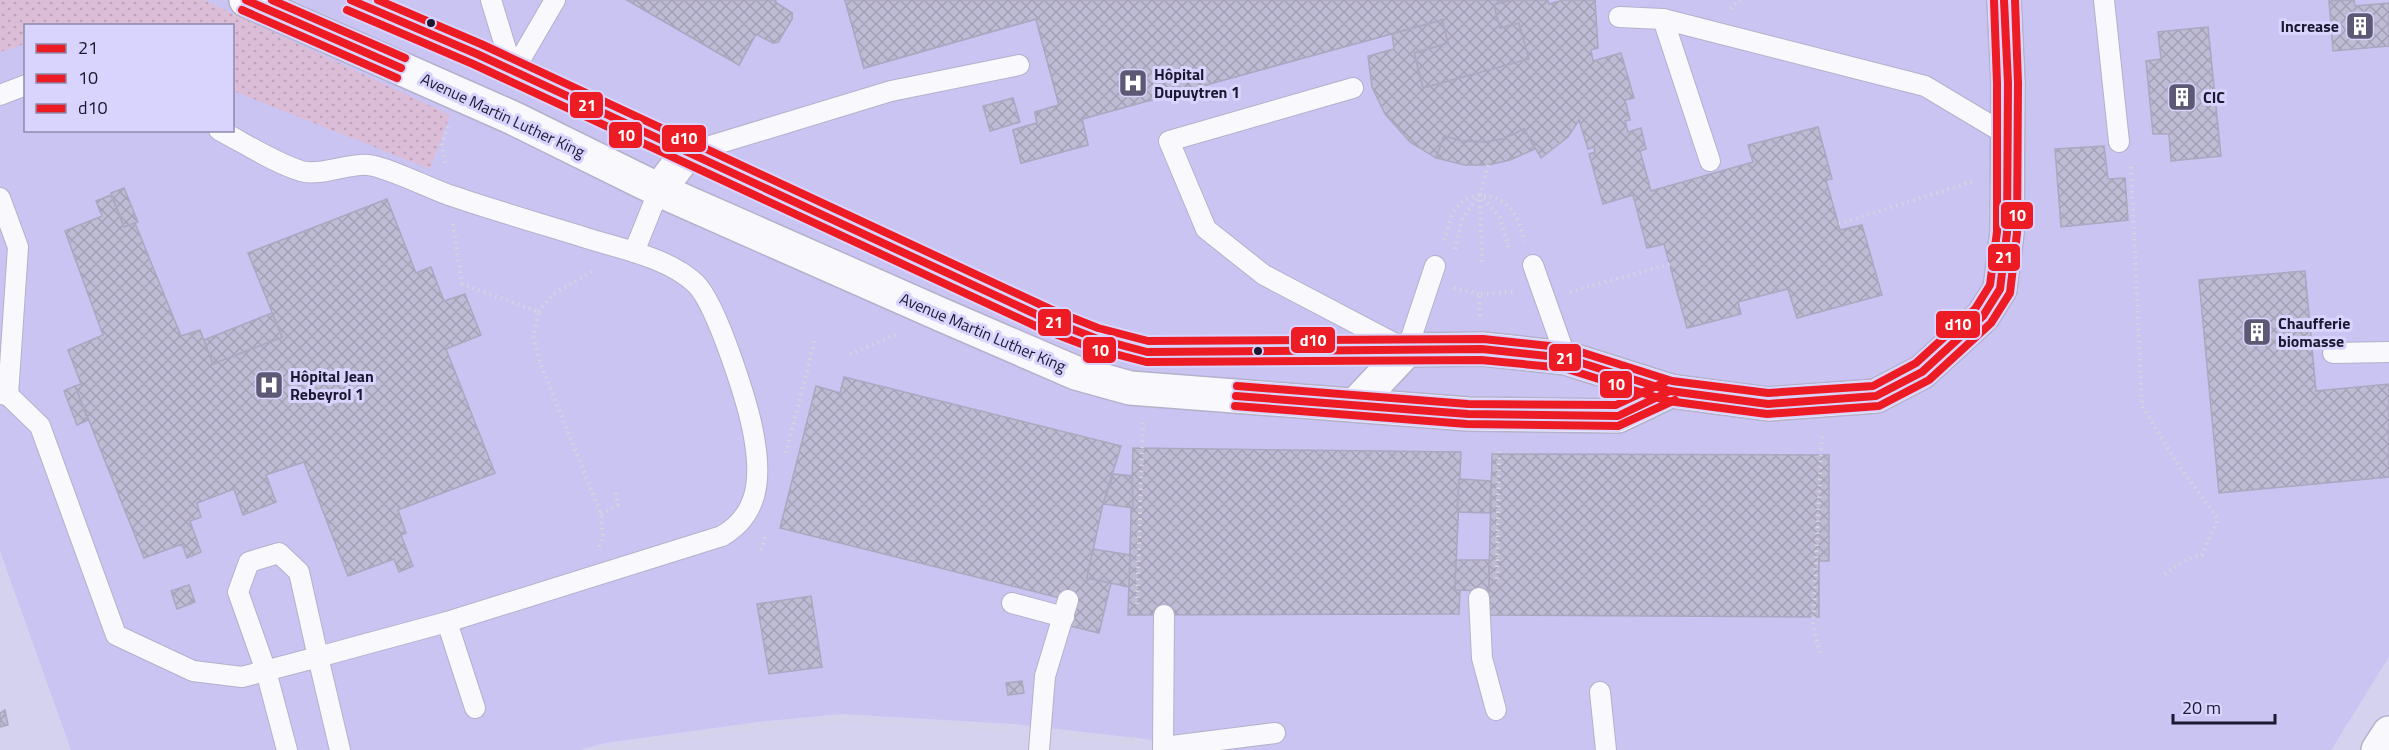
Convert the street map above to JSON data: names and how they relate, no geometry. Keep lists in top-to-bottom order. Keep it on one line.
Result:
{"streets":{"street":["Avenue Martin Luther King"]},"places":{"building":["Increase","CIC","Chaufferie biomasse"],"hospital":["Hôpital Dupuytren 1","Hôpital Jean Rebeyrol 1"]},"lines":["transit line 21","transit line 10","transit line d10"],"legend":["21","10","d10"],"scale_bar":"20 m"}
